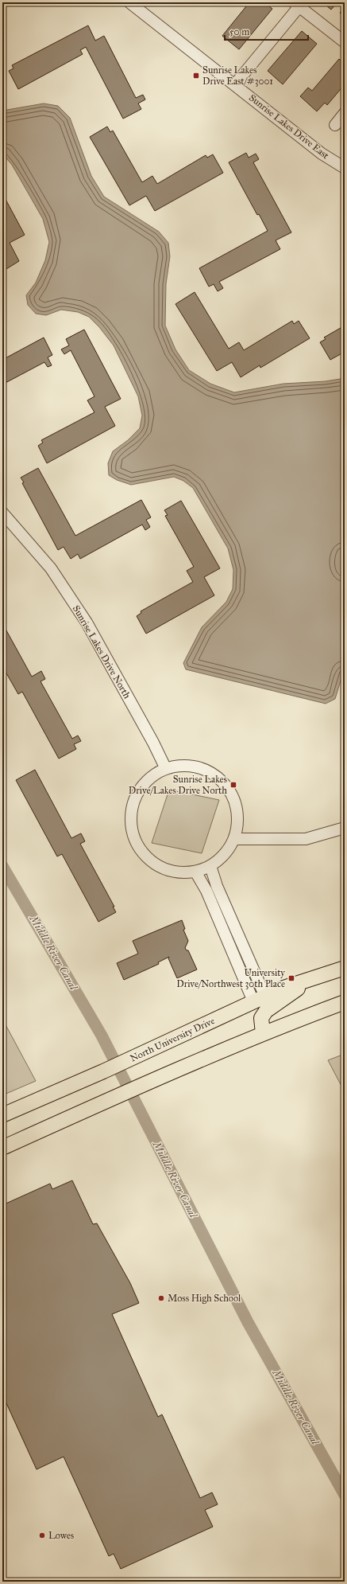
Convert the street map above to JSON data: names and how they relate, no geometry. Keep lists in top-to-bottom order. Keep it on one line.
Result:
{"streets":{"main road":["North University Drive"],"street":["Sunrise Lakes Drive East","Sunrise Lakes Drive North"]},"water":["Middle River Canal"],"places":{"transit":["Sunrise Lakes Drive East/#3001","Sunrise Lakes Drive/Lakes Drive North","University Drive/Northwest 30th Place"],"other":["Moss High School","Lowes"]},"scale_bar":"50 m"}
